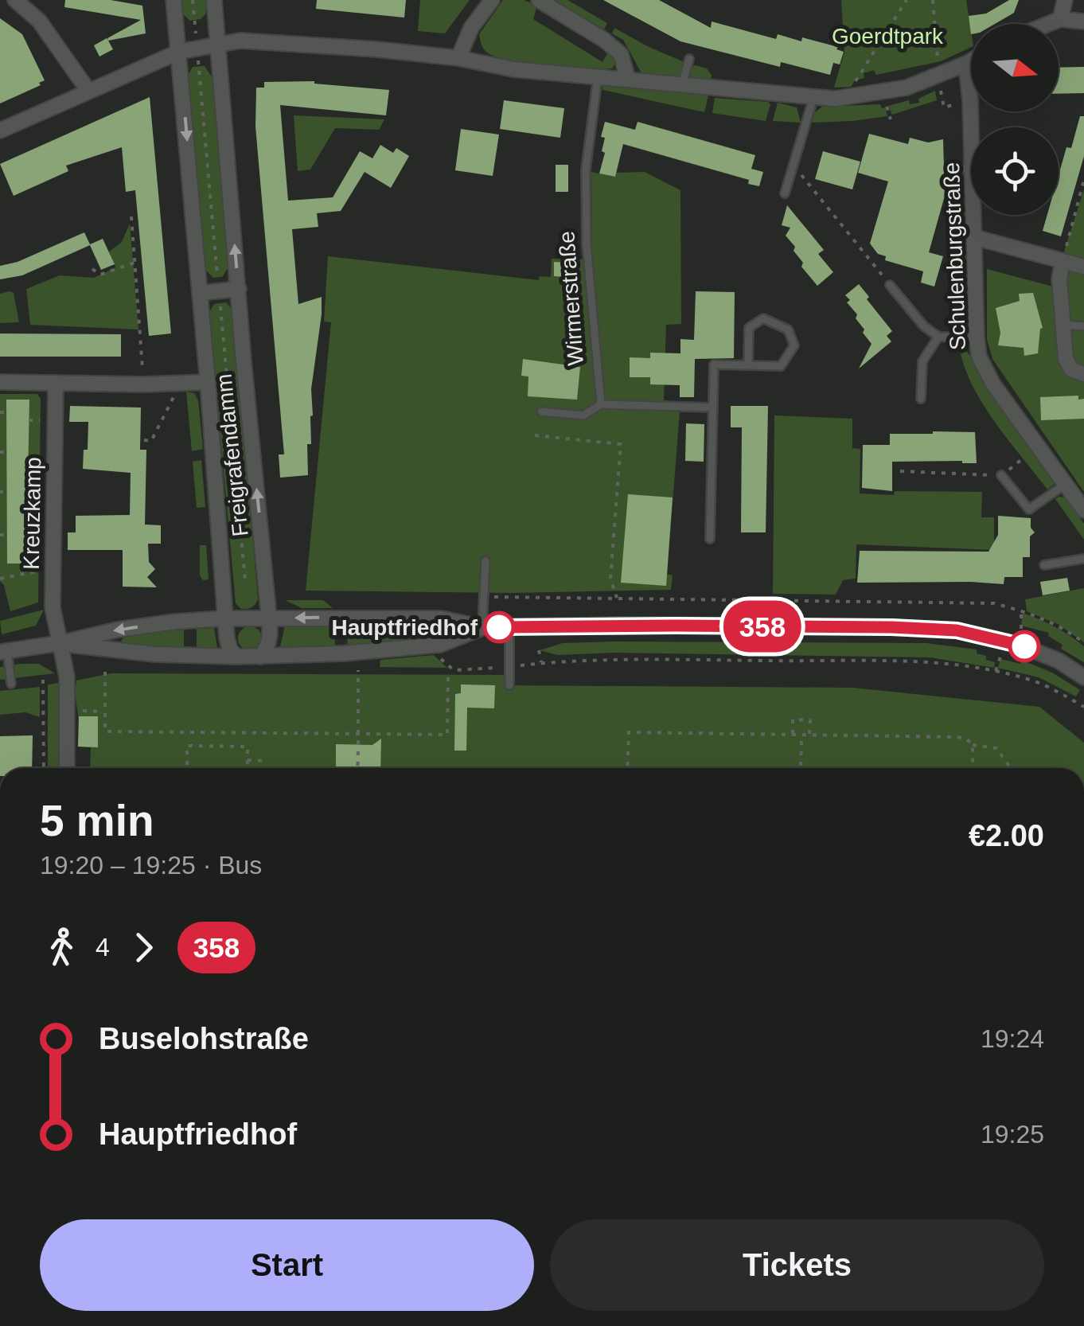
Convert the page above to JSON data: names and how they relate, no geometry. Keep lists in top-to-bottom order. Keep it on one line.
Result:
{"streets":{"street":["Schulenburgstraße","Freigrafendamm","Kreuzkamp"],"lane":["Wirmerstraße"]},"parks":["Goerdtpark"],"places":["Hauptfriedhof"],"lines":["bus line 358"],"north":"right","page":{"on_map":"358","heading":["5 min","19:20 – 19:25 · Bus","€2.00"],"legs":["4","358"],"list":[{"name":"Buselohstraße","value":"19:24"},{"name":"Hauptfriedhof","value":"19:25"}],"buttons":["Start","Tickets"]}}
